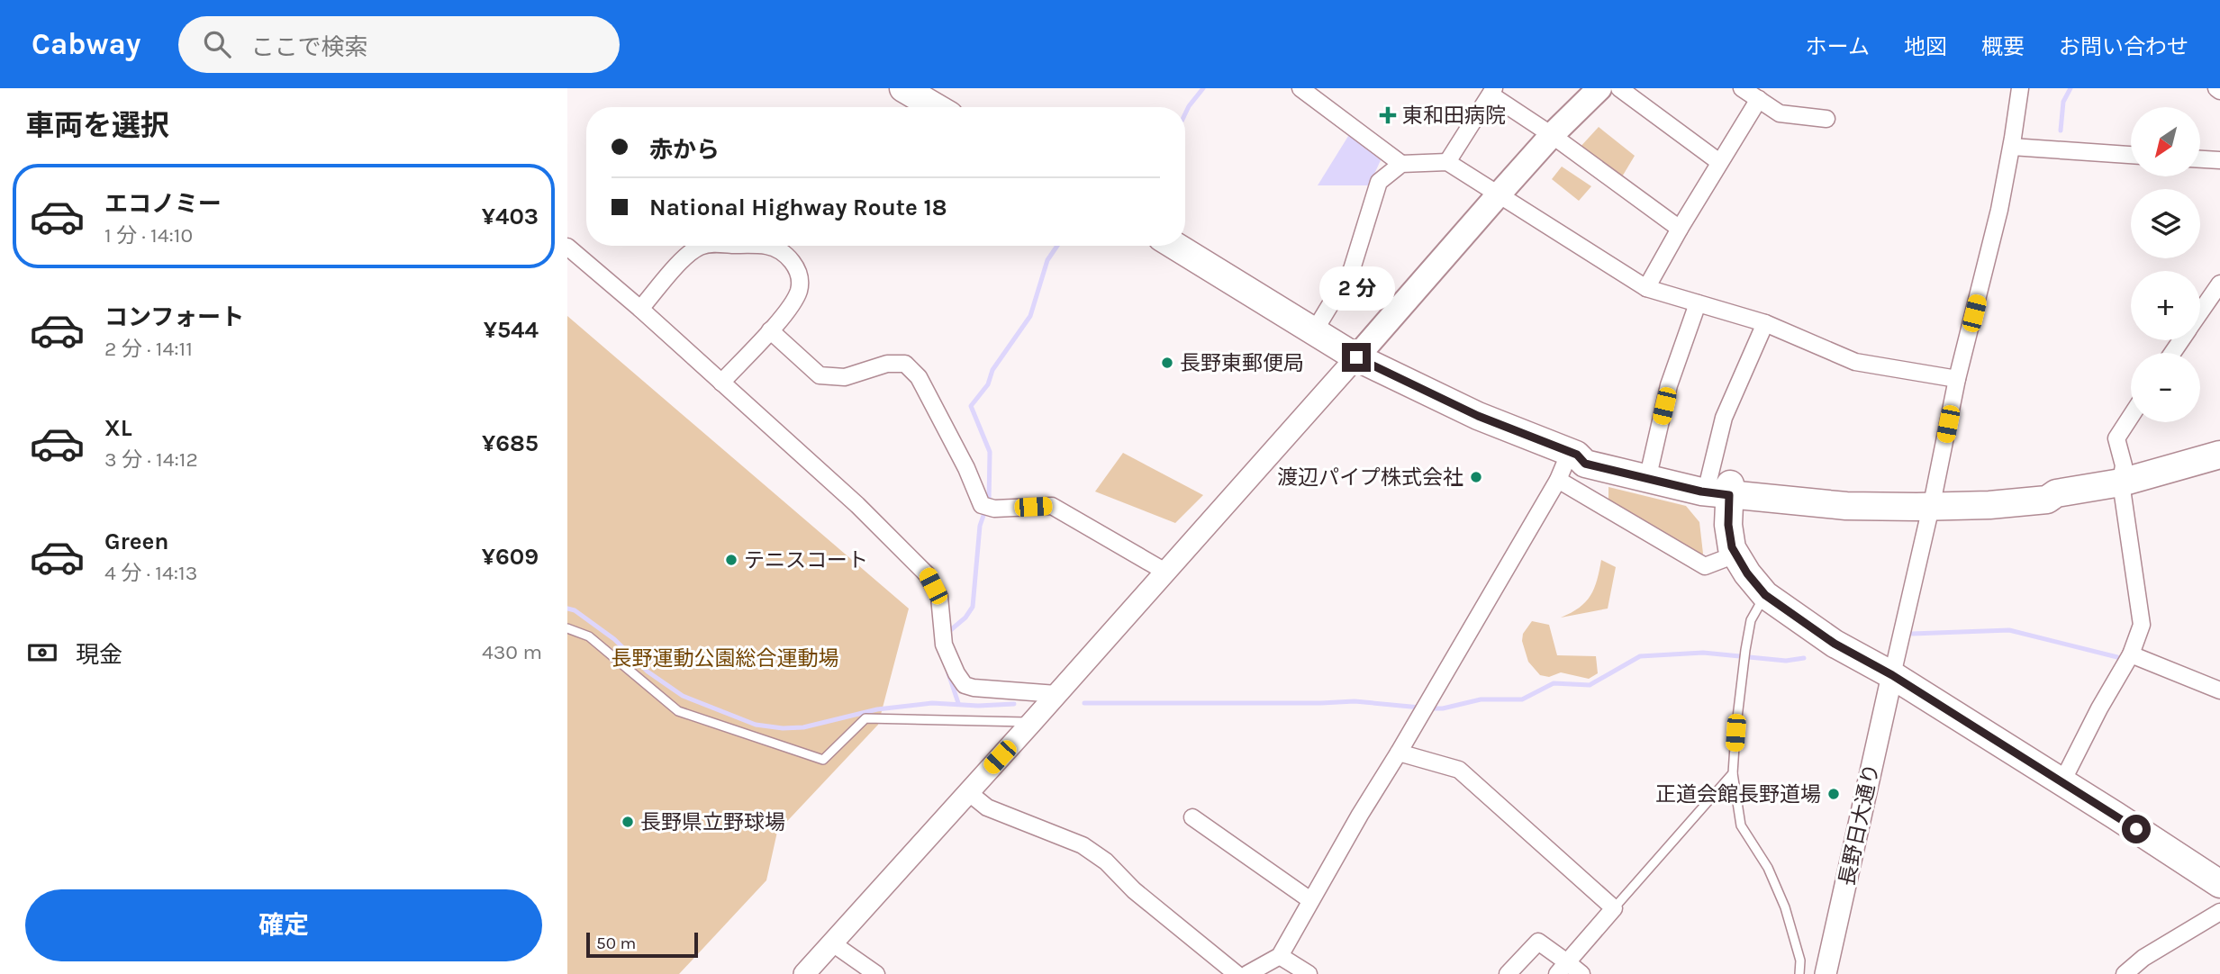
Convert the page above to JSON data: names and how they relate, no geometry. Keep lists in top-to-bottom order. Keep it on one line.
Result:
{"streets":{"street":["長野日大通り"]},"parks":["長野運動公園総合運動場"],"places":{"health":["東和田病院"],"other":["長野東郵便局","渡辺パイプ株式会社","テニスコート","正道会館長野道場","長野県立野球場"]},"scale_bar":"50 m","north":"bottom left","page":{"header":"Cabway","search":"ここで検索","nav":["ホーム","地図","概要","お問い合わせ"],"heading":"車両を選択","map_buttons":["+","−"],"banner":["赤から","National Highway Route 18"],"list":[{"name":"エコノミー","note":"1 分 · 14:10","value":"¥403"},{"name":"コンフォート","note":"2 分 · 14:11","value":"¥544"},{"name":"XL","note":"3 分 · 14:12","value":"¥685"},{"name":"Green","note":"4 分 · 14:13","value":"¥609"}],"bubble":"2 分","pay":["現金","430 m"],"buttons":"確定","scale":"50 m"}}
